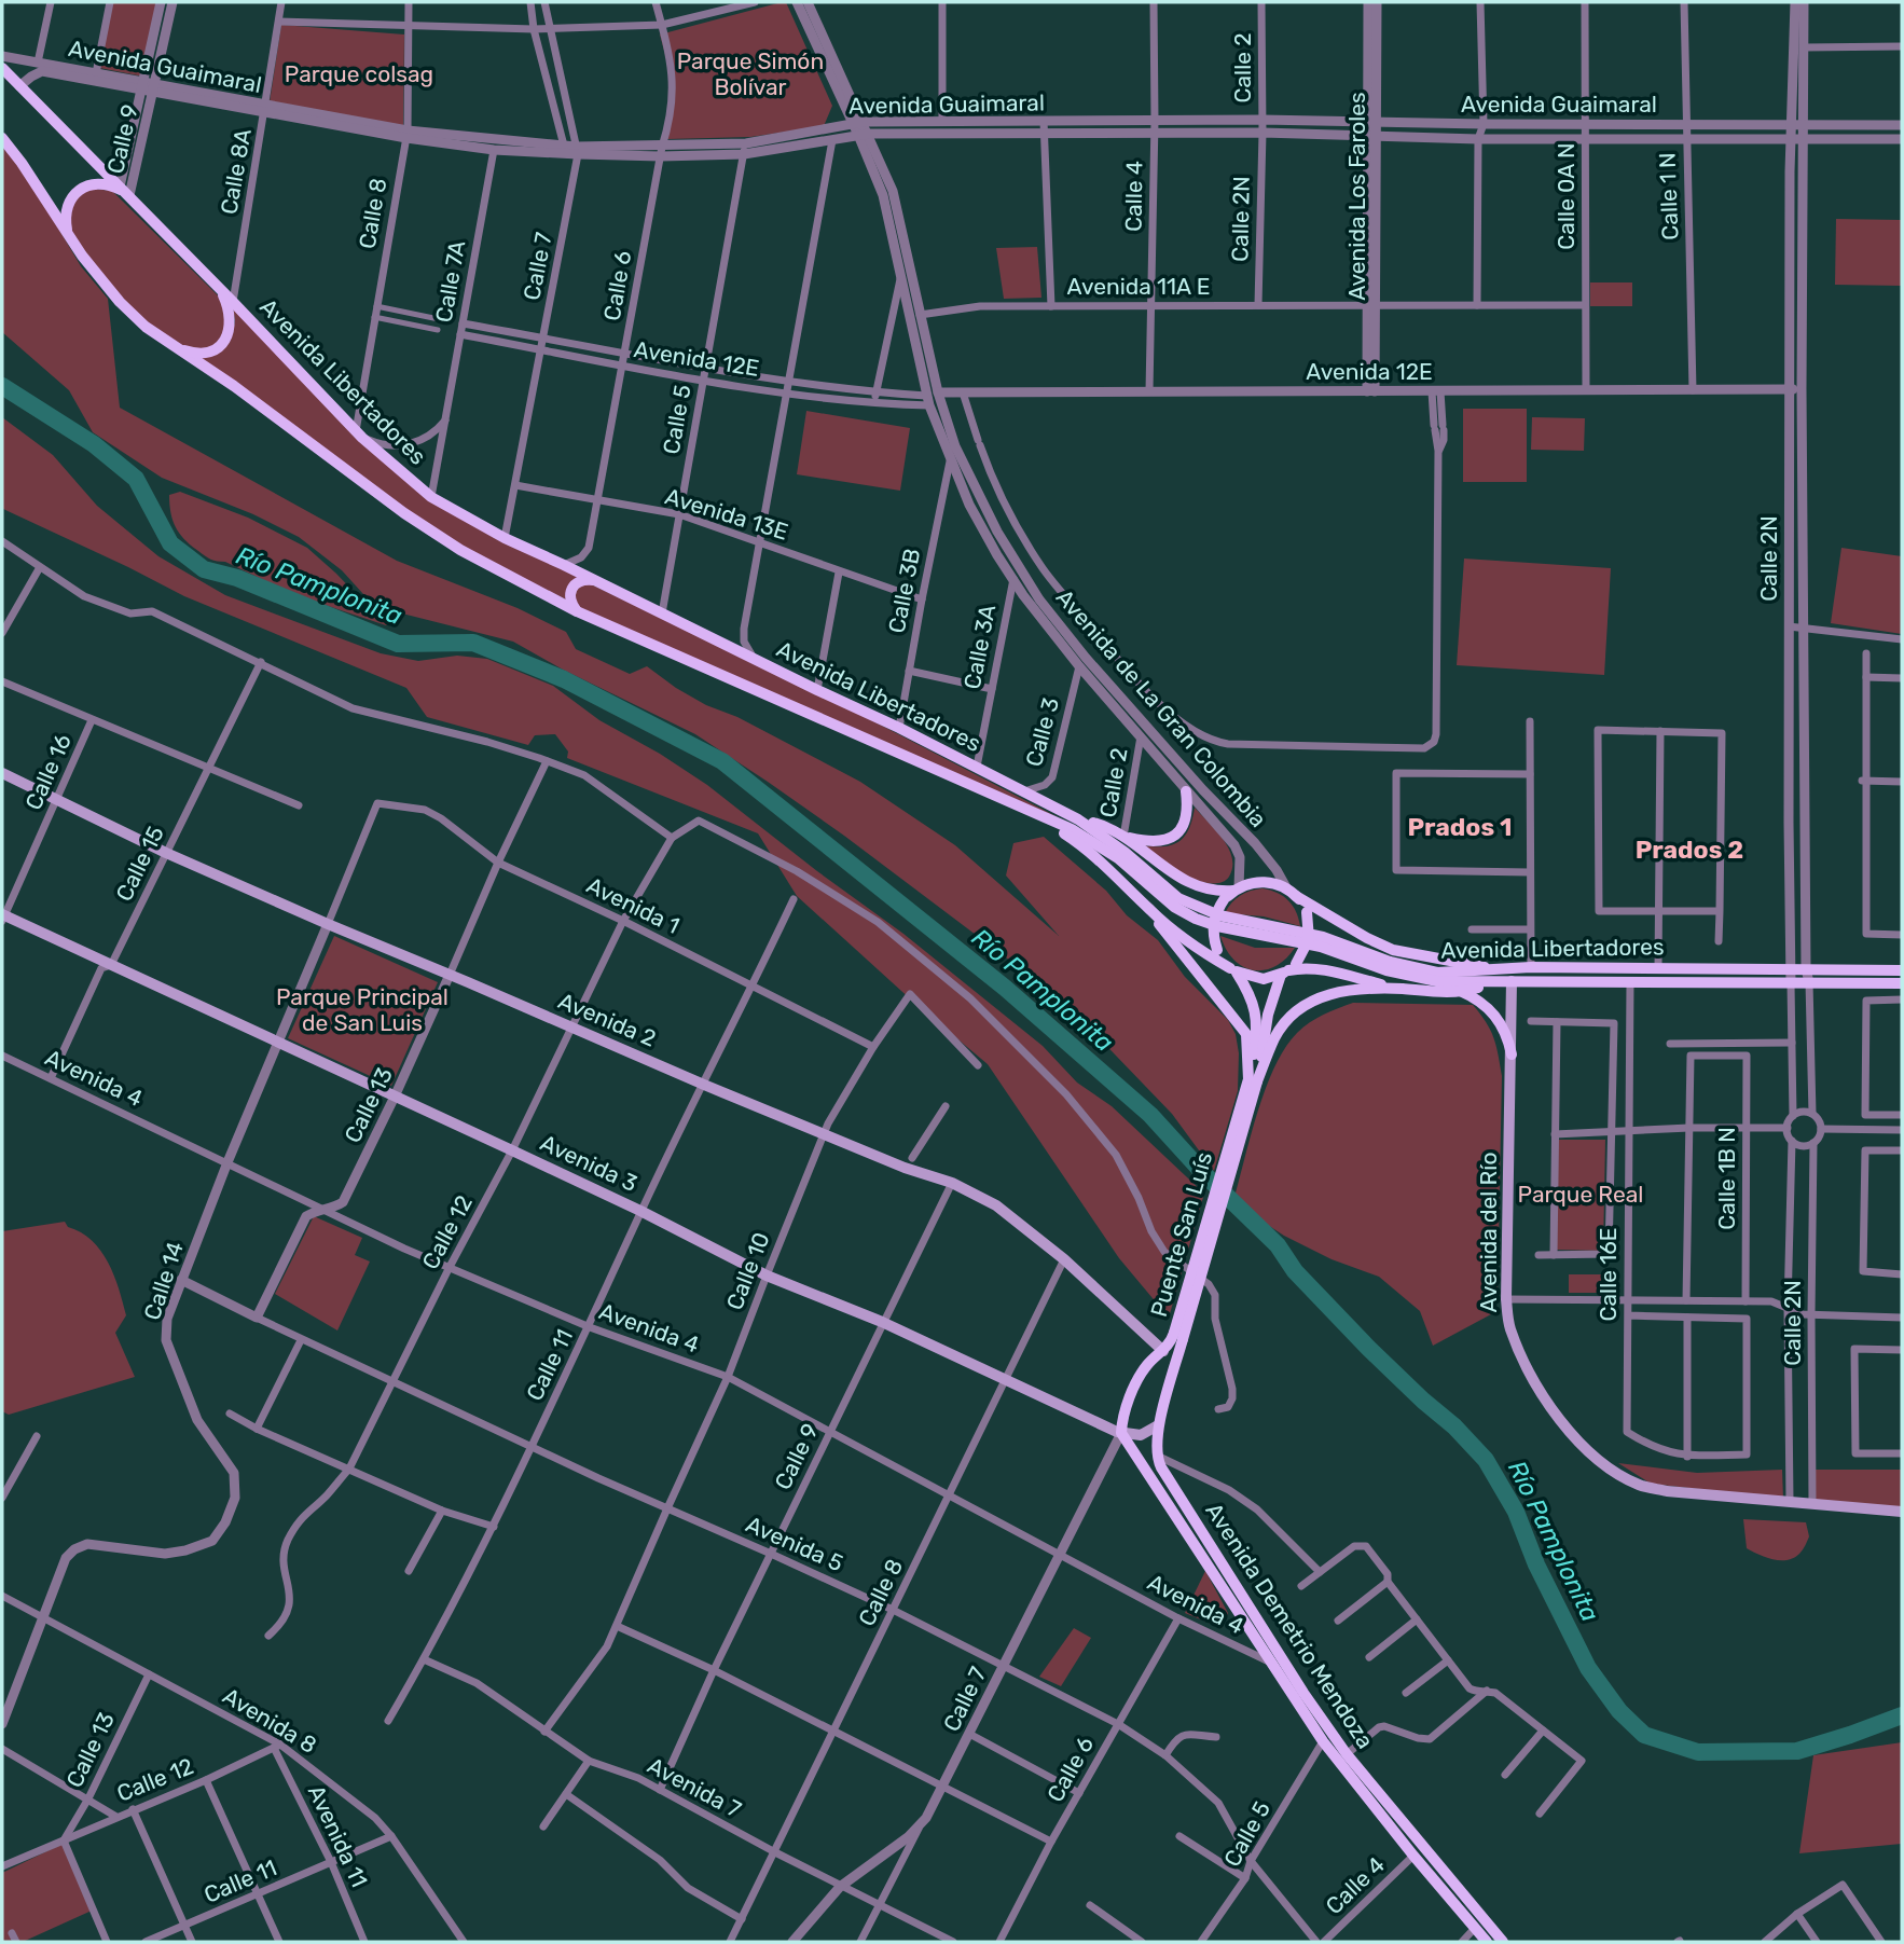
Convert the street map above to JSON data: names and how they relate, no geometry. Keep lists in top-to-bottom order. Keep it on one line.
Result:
{"streets":{"main road":["Avenida Libertadores","Avenida 2","Avenida 3","Avenida del Río","Puente San Luís","Avenida Demetrio Mendoza"],"street":["Avenida Guaimaral","Calle 2","Calle 9","Calle 8A","Calle 4","Avenida Los Faroles","Calle 0A N","Calle 1 N","Calle 8","Calle 2N","Calle 7","Calle 7A","Calle 6","Avenida 11A E","Avenida 12E","Calle 5","Avenida 13E","Calle 3B","Calle 3A","Avenida de La Gran Colombia","Calle 3","Calle 16","Calle 15","Avenida 1","Avenida 4","Calle 13","Calle 1B N","Calle 12","Calle 10","Calle 16E","Calle 14","Calle 11","Avenida 5","Avenida 8","Avenida 7","Avenida 11"]},"crossings":[["Avenida Guaimaral","Calle 2"],["Avenida Guaimaral","Calle 9"],["Avenida Guaimaral","Calle 8A"],["Avenida Guaimaral","Calle 4"],["Avenida Guaimaral","Avenida Los Faroles"],["Avenida Guaimaral","Calle 0A N"],["Avenida Guaimaral","Calle 1 N"],["Avenida Guaimaral","Calle 8"],["Avenida Guaimaral","Calle 2N"],["Avenida Guaimaral","Calle 7"],["Avenida Guaimaral","Calle 7A"],["Avenida Guaimaral","Calle 6"],["Avenida Guaimaral","Avenida Libertadores"],["Avenida Guaimaral","Calle 5"],["Avenida Guaimaral","Avenida de La Gran Colombia"],["Calle 2","Calle 2N"],["Calle 2","Avenida de La Gran Colombia"],["Calle 9","Avenida Libertadores"],["Calle 9","Avenida 2"],["Calle 9","Avenida 4"],["Calle 9","Avenida 3"],["Calle 9","Avenida 5"],["Calle 9","Avenida 7"],["Calle 8A","Avenida Libertadores"],["Calle 4","Avenida 11A E"],["Calle 4","Avenida 12E"],["Calle 4","Avenida Demetrio Mendoza"],["Avenida Los Faroles","Avenida 11A E"],["Avenida Los Faroles","Avenida 12E"],["Calle 0A N","Avenida 11A E"],["Calle 0A N","Avenida 12E"],["Calle 1 N","Avenida 12E"],["Calle 8","Avenida Libertadores"],["Calle 8","Avenida 2"],["Calle 8","Avenida 4"],["Calle 8","Avenida 3"],["Calle 8","Avenida 5"],["Calle 8","Avenida 7"],["Calle 2N","Avenida 11A E"],["Calle 2N","Avenida 12E"],["Calle 2N","Avenida Libertadores"],["Calle 2N","Avenida del Río"],["Calle 7","Avenida 12E"],["Calle 7","Avenida Libertadores"],["Calle 7","Avenida 13E"],["Calle 7","Avenida 4"],["Calle 7","Avenida 3"],["Calle 7","Puente San Luís"],["Calle 7","Avenida 5"],["Calle 7","Avenida Demetrio Mendoza"],["Calle 7","Avenida 7"],["Calle 7A","Avenida 12E"],["Calle 7A","Avenida Libertadores"],["Calle 6","Avenida 12E"],["Calle 6","Avenida Libertadores"],["Calle 6","Avenida 13E"],["Calle 6","Avenida 4"],["Calle 6","Avenida 5"],["Avenida 11A E","Avenida de La Gran Colombia"],["Avenida 12E","Calle 5"],["Avenida 12E","Avenida de La Gran Colombia"],["Avenida Libertadores","Calle 5"],["Avenida Libertadores","Calle 3B"],["Avenida Libertadores","Calle 3A"],["Avenida Libertadores","Calle 3"],["Avenida Libertadores","Avenida del Río"],["Avenida Libertadores","Calle 16E"],["Calle 5","Avenida 13E"],["Calle 5","Avenida 5"],["Calle 5","Avenida Demetrio Mendoza"],["Avenida 13E","Calle 3B"],["Calle 3B","Avenida de La Gran Colombia"],["Calle 3A","Avenida de La Gran Colombia"],["Avenida de La Gran Colombia","Calle 3"],["Calle 16","Avenida 2"],["Calle 16","Avenida 3"],["Calle 15","Avenida 2"],["Calle 15","Avenida 4"],["Calle 15","Avenida 3"],["Avenida 1","Calle 13"],["Avenida 1","Calle 12"],["Avenida 1","Calle 10"],["Avenida 1","Calle 14"],["Avenida 1","Calle 11"],["Avenida 2","Calle 13"],["Avenida 2","Calle 12"],["Avenida 2","Puente San Luís"],["Avenida 2","Calle 10"],["Avenida 2","Calle 14"],["Avenida 2","Calle 11"],["Avenida 4","Calle 13"],["Avenida 4","Calle 12"],["Avenida 4","Calle 10"],["Avenida 4","Calle 14"],["Avenida 4","Calle 11"],["Avenida 4","Avenida Demetrio Mendoza"],["Calle 13","Avenida 3"],["Calle 13","Calle 12"],["Calle 13","Avenida 5"],["Calle 13","Avenida 8"],["Avenida 3","Calle 12"],["Avenida 3","Puente San Luís"],["Avenida 3","Calle 10"],["Avenida 3","Calle 14"],["Avenida 3","Calle 11"],["Avenida 3","Avenida Demetrio Mendoza"],["Calle 12","Avenida 5"],["Calle 12","Avenida 8"],["Calle 12","Avenida 11"],["Puente San Luís","Avenida Demetrio Mendoza"],["Calle 10","Avenida 5"],["Calle 10","Avenida 7"],["Calle 14","Avenida 5"],["Calle 14","Avenida 8"],["Calle 11","Avenida 5"],["Calle 11","Avenida 8"],["Calle 11","Avenida 7"],["Calle 11","Avenida 11"],["Avenida 8","Avenida 11"]],"districts":["Prados 1","Prados 2"],"water":["Río Pamplonita"],"parks":["Parque Simón Bolívar","Parque colsag","Parque Principal de San Luis","Parque Real"]}
